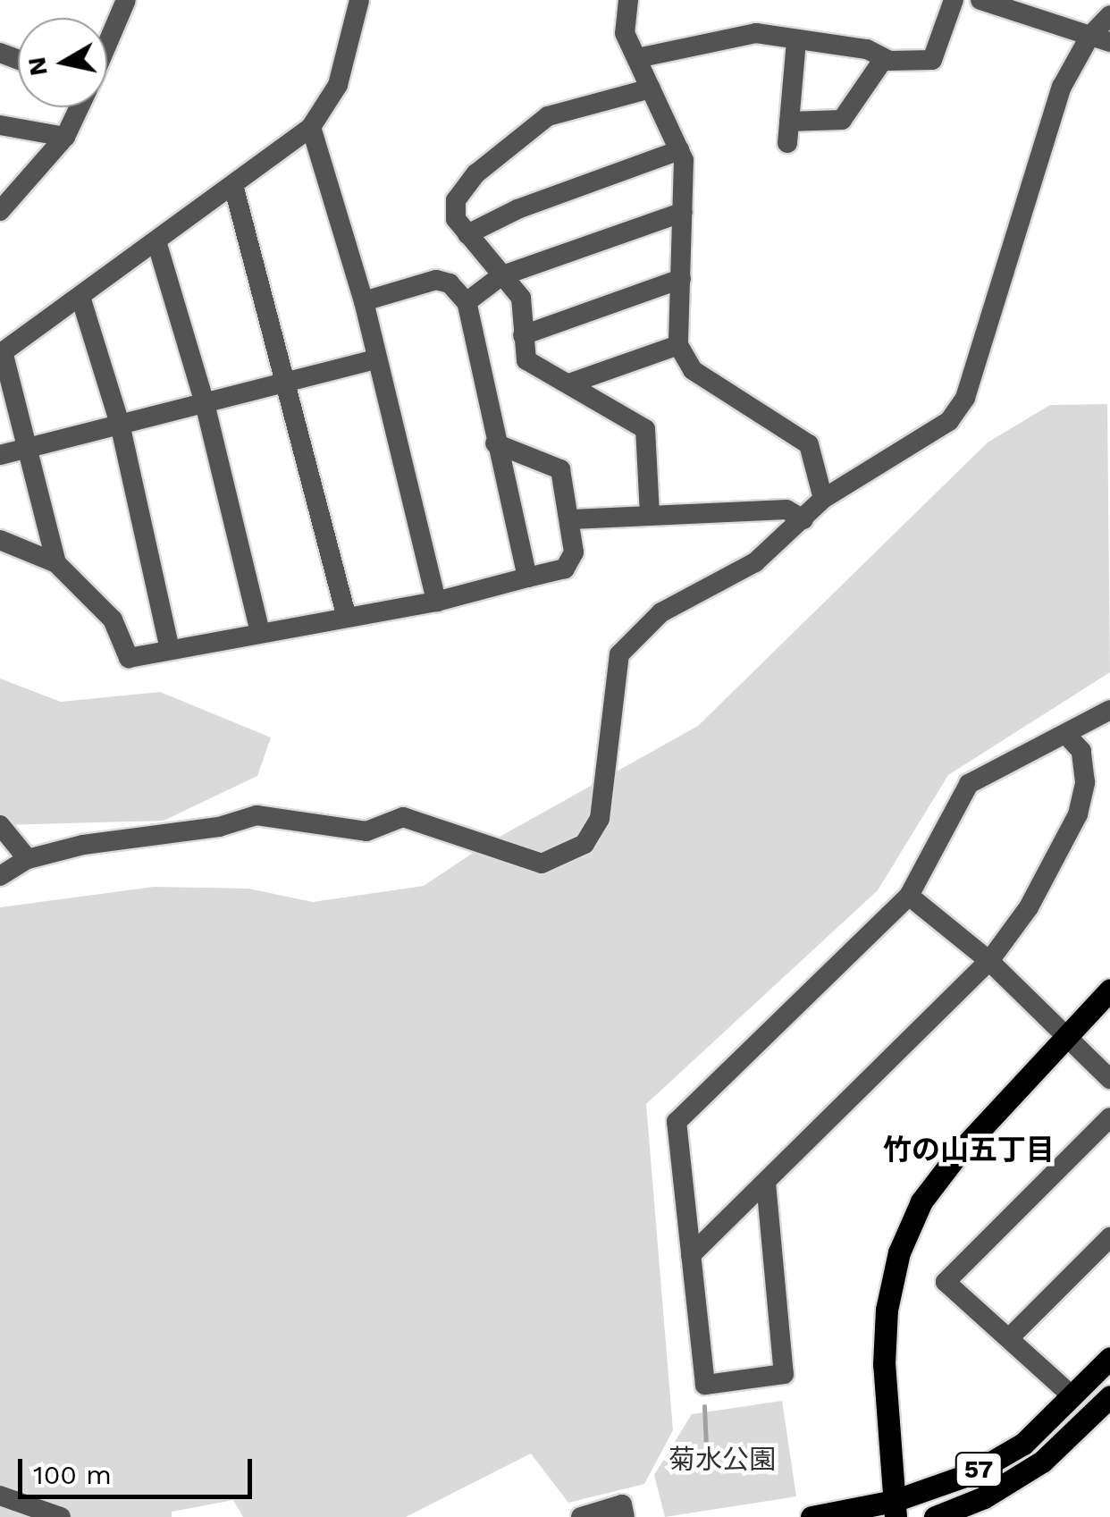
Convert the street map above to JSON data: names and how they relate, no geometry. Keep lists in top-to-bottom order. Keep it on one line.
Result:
{"streets":{"main road":["57"]},"districts":["竹の山五丁目"],"parks":["菊水公園"],"scale_bar":"100 m","north":"left"}
